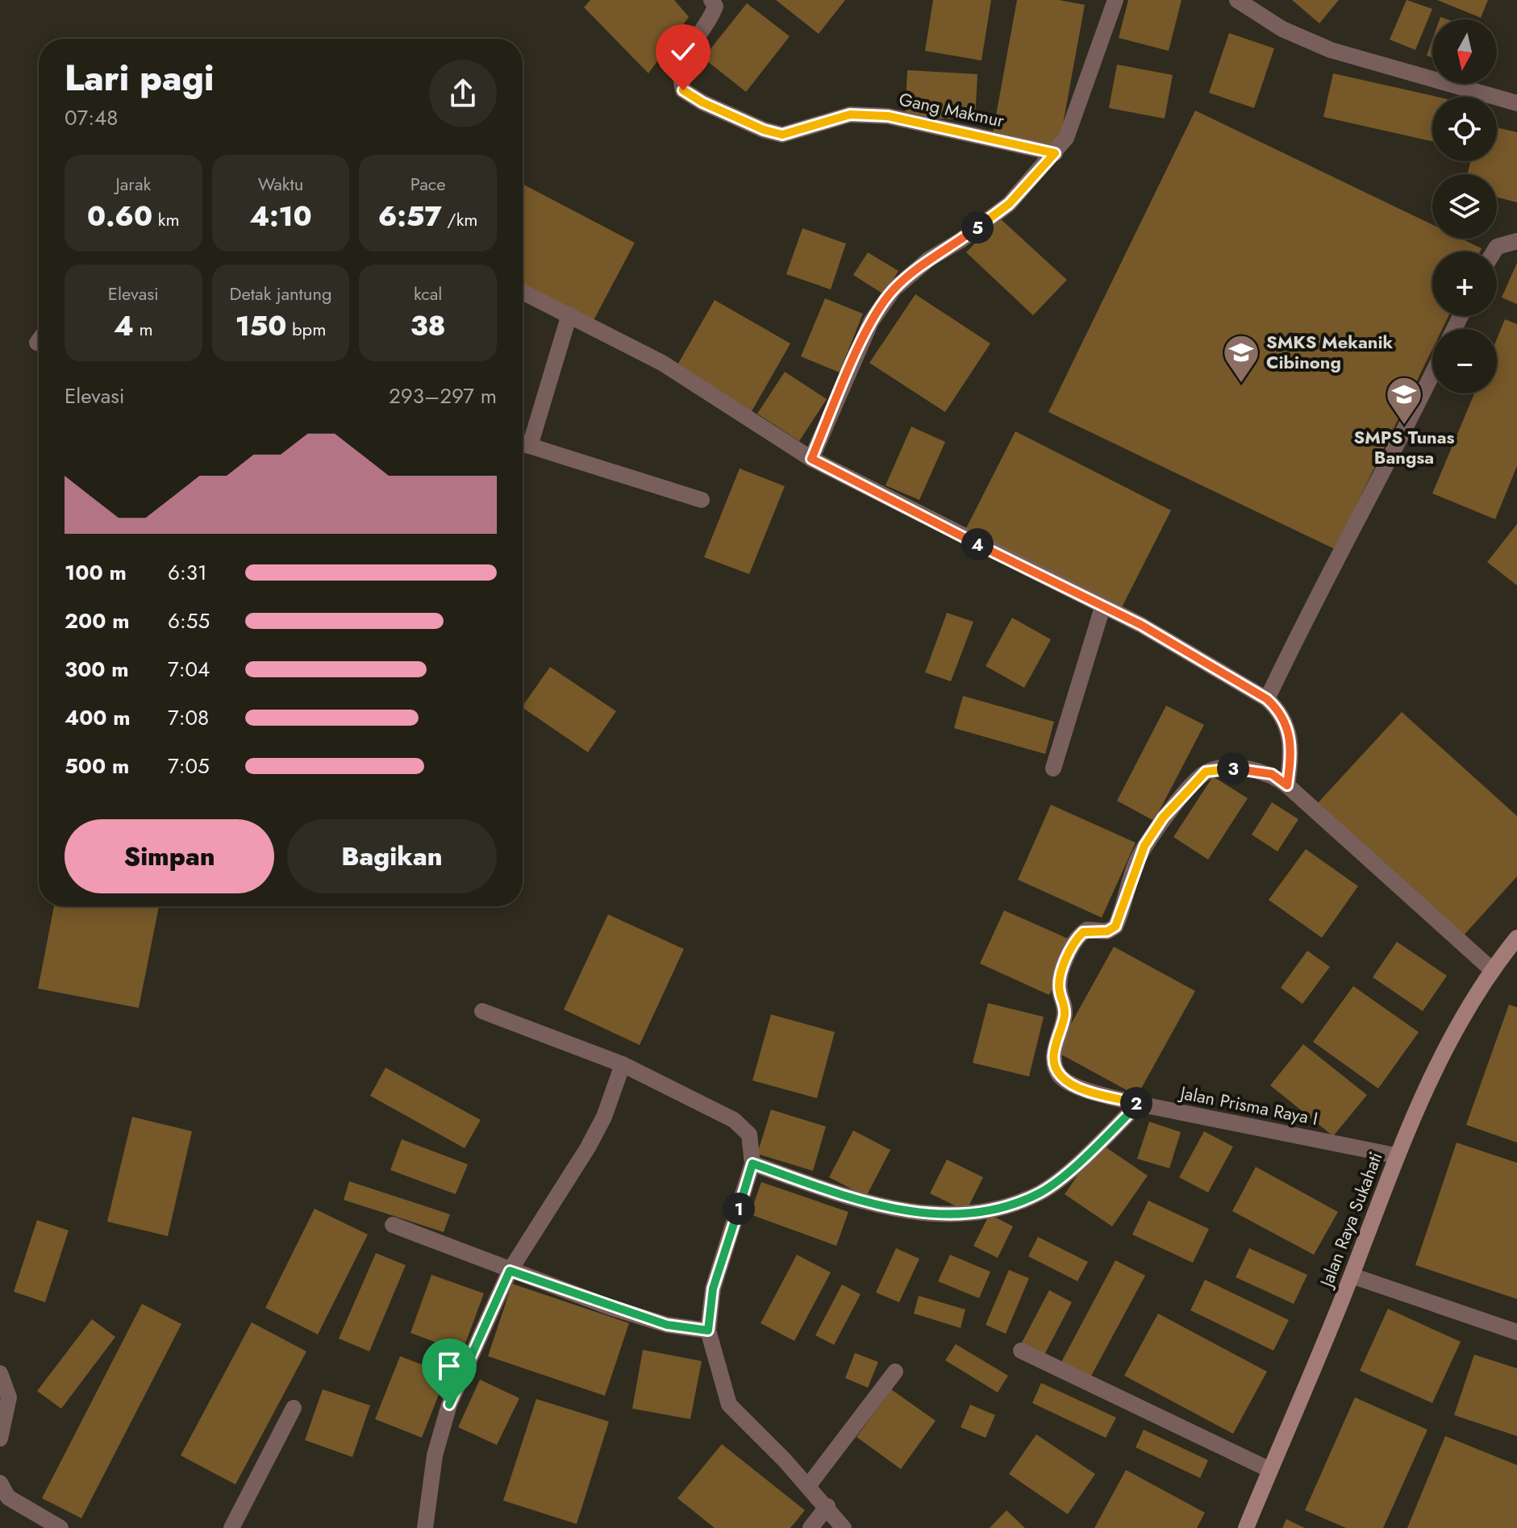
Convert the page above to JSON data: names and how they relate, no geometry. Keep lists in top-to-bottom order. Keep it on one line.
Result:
{"streets":{"main road":["Jalan Raya Sukahati"],"street":["Gang Makmur","Jalan Prisma Raya I"]},"crossings":[["Jalan Prisma Raya I","Jalan Raya Sukahati"]],"places":{"school or university":["SMKS Mekanik Cibinong","SMPS Tunas Bangsa"]},"north":"bottom","page":{"map_buttons":["+","−"],"heading":["Lari pagi","07:48"],"stats":[["Jarak","0.60 km"],["Waktu","4:10"],["Pace","6:57 /km"],["Elevasi","4 m"],["Detak jantung","150 bpm"],["kcal","38"]],"pins":["5","4","3","2","1"],"chart":["Elevasi","293–297 m"],"list":[{"name":"100 m","note":"6:31"},{"name":"200 m","note":"6:55"},{"name":"300 m","note":"7:04"},{"name":"400 m","note":"7:08"},{"name":"500 m","note":"7:05"}],"buttons":["Simpan","Bagikan"]}}
